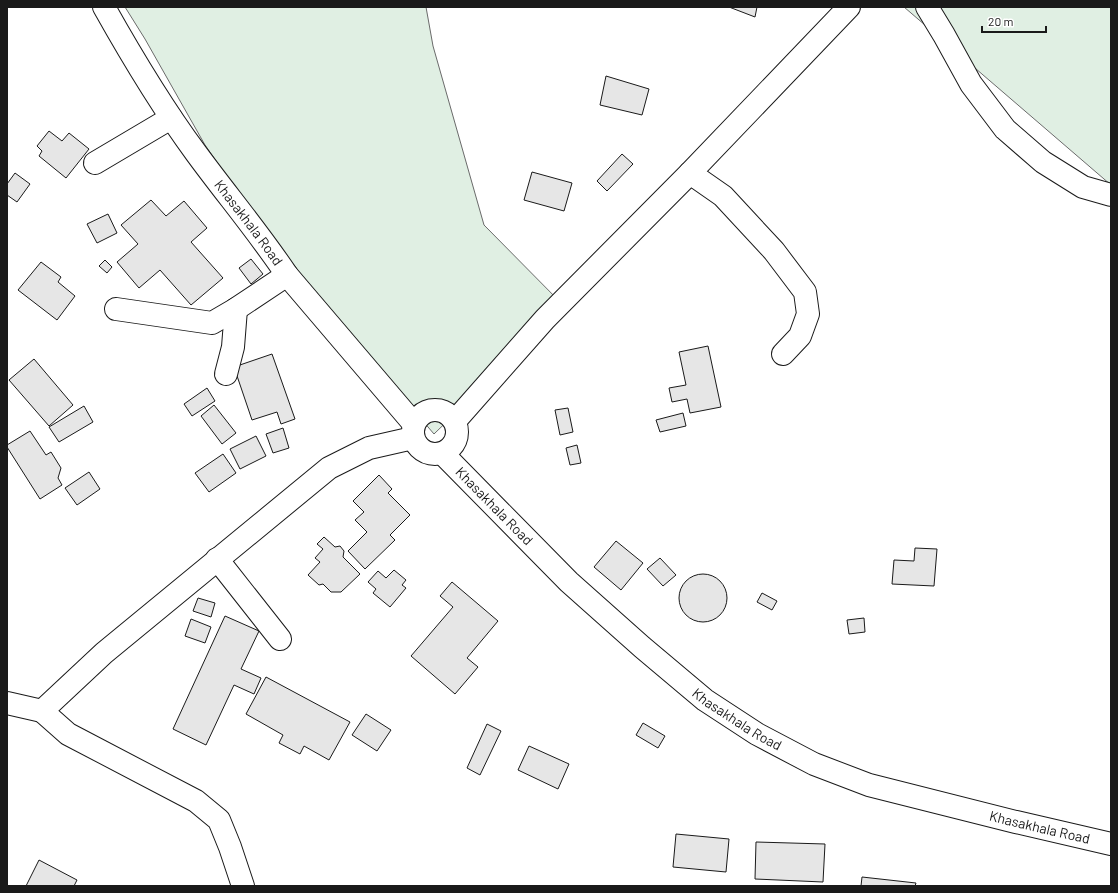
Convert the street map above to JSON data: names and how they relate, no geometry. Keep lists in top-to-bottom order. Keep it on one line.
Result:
{"streets":{"street":["Khasakhala Road"]},"scale_bar":"20 m"}
